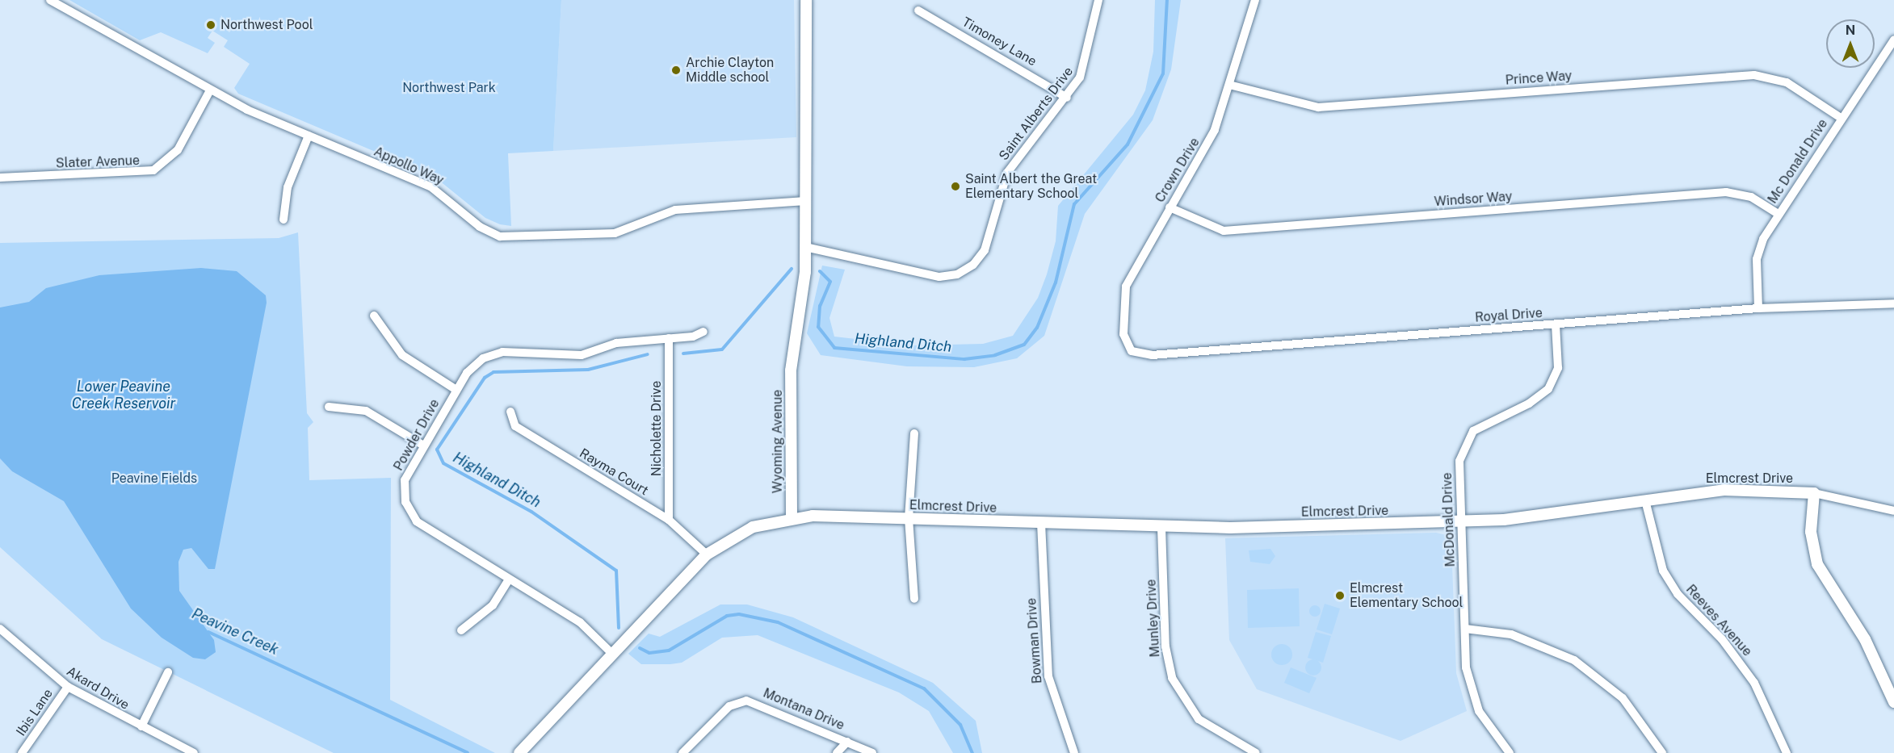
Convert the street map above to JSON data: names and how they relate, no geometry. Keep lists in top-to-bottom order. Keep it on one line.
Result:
{"streets":{"street":["Timoney Lane","Prince Way","Saint Alberts Drive","Mc Donald Drive","Slater Avenue","Appollo Way","Crown Drive","Windsor Way","Royal Drive","Nicholette Drive","Powder Drive","Wyoming Avenue","Rayma Court","Elmcrest Drive","McDonald Drive","Munley Drive","Reeves Avenue","Bowman Drive","Akard Drive","Montana Drive","Ibis Lane"]},"crossings":[["Timoney Lane","Saint Alberts Drive"],["Prince Way","Mc Donald Drive"],["Prince Way","Crown Drive"],["Saint Alberts Drive","Wyoming Avenue"],["Mc Donald Drive","Windsor Way"],["Mc Donald Drive","Royal Drive"],["Slater Avenue","Appollo Way"],["Appollo Way","Wyoming Avenue"],["Crown Drive","Windsor Way"],["Crown Drive","Royal Drive"],["Royal Drive","McDonald Drive"],["Nicholette Drive","Powder Drive"],["Nicholette Drive","Rayma Court"],["Wyoming Avenue","Elmcrest Drive"],["Elmcrest Drive","McDonald Drive"],["Elmcrest Drive","Munley Drive"],["Elmcrest Drive","Reeves Avenue"],["Elmcrest Drive","Bowman Drive"],["Akard Drive","Ibis Lane"]],"water":["Highland Ditch","Lower Peavine Creek Reservoir","Peavine Creek"],"parks":["Northwest Park","Peavine Fields"],"places":["Northwest Pool","Archie Clayton Middle school","Saint Albert the Great Elementary School","Elmcrest Elementary School"],"north":"top"}
